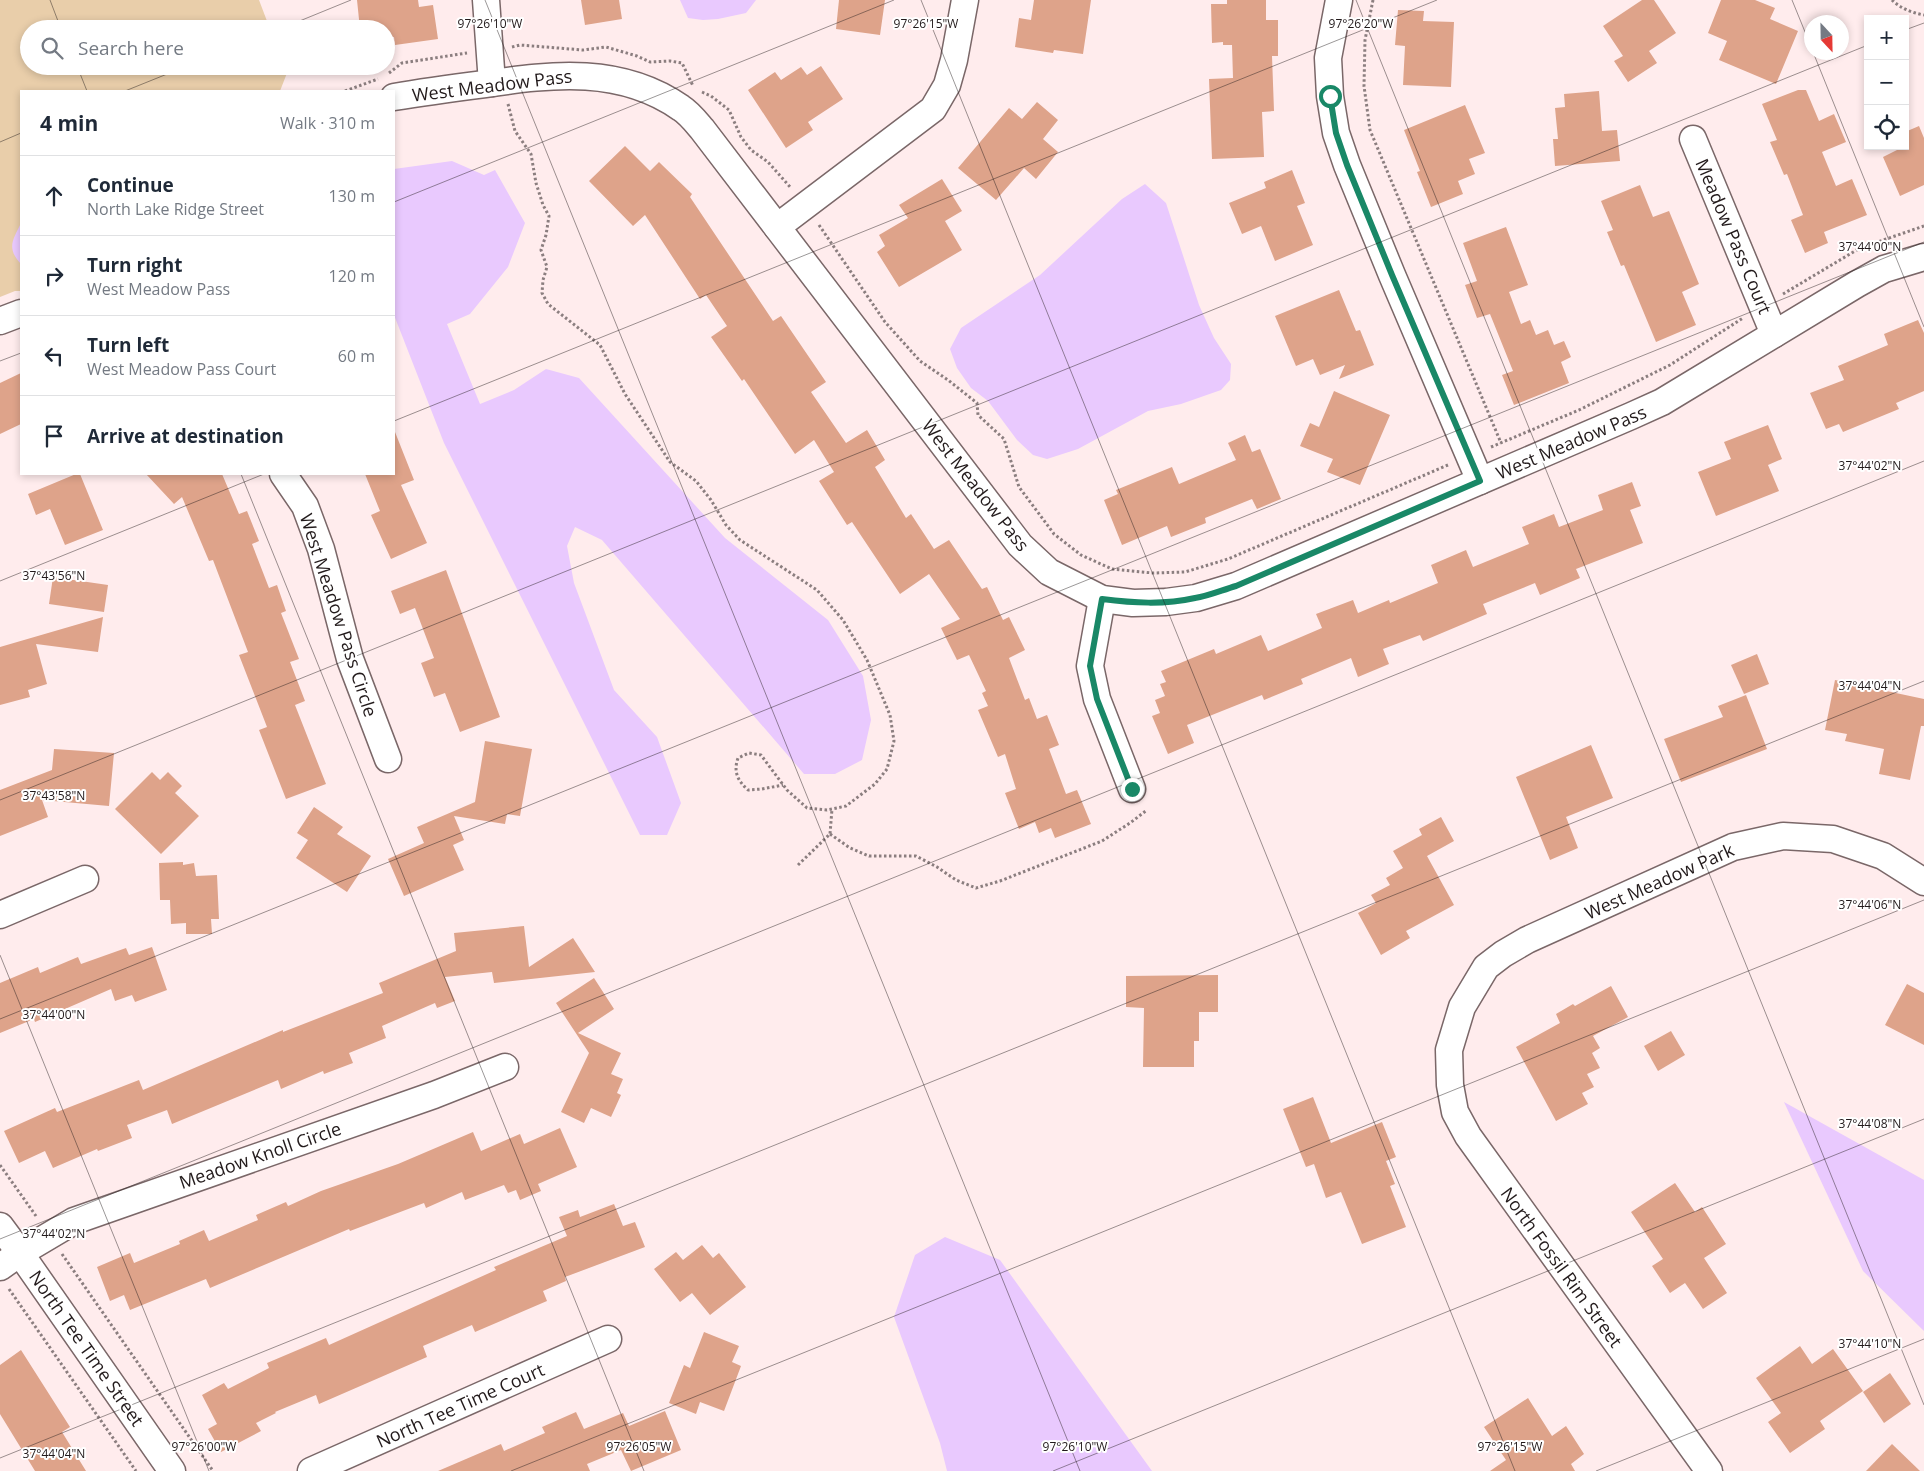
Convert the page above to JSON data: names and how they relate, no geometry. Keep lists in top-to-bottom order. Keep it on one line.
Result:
{"streets":{"street":["West Meadow Pass","Meadow Pass Court","West Meadow Pass Circle","West Meadow Park","Meadow Knoll Circle","North Fossil Rim Street","North Tee Time Street","North Tee Time Court"]},"crossings":[["West Meadow Pass","Meadow Pass Court"],["West Meadow Park","North Fossil Rim Street"],["Meadow Knoll Circle","North Tee Time Street"]],"north":"bottom","page":{"map_buttons":["+","−"],"search":"Search here","heading":["4 min","Walk · 310 m"],"list":[["Continue","North Lake Ridge Street","130 m"],["Turn right","West Meadow Pass","120 m"],["Turn left","West Meadow Pass Court","60 m"],"Arrive at destination"]},"coordinates":["97°26'10\"W","97°26'15\"W","97°26'20\"W","37°44'00\"N","37°44'02\"N","37°43'56\"N","37°44'04\"N","37°43'58\"N","37°44'06\"N","37°44'08\"N","37°44'10\"N","97°26'00\"W","97°26'05\"W"]}
